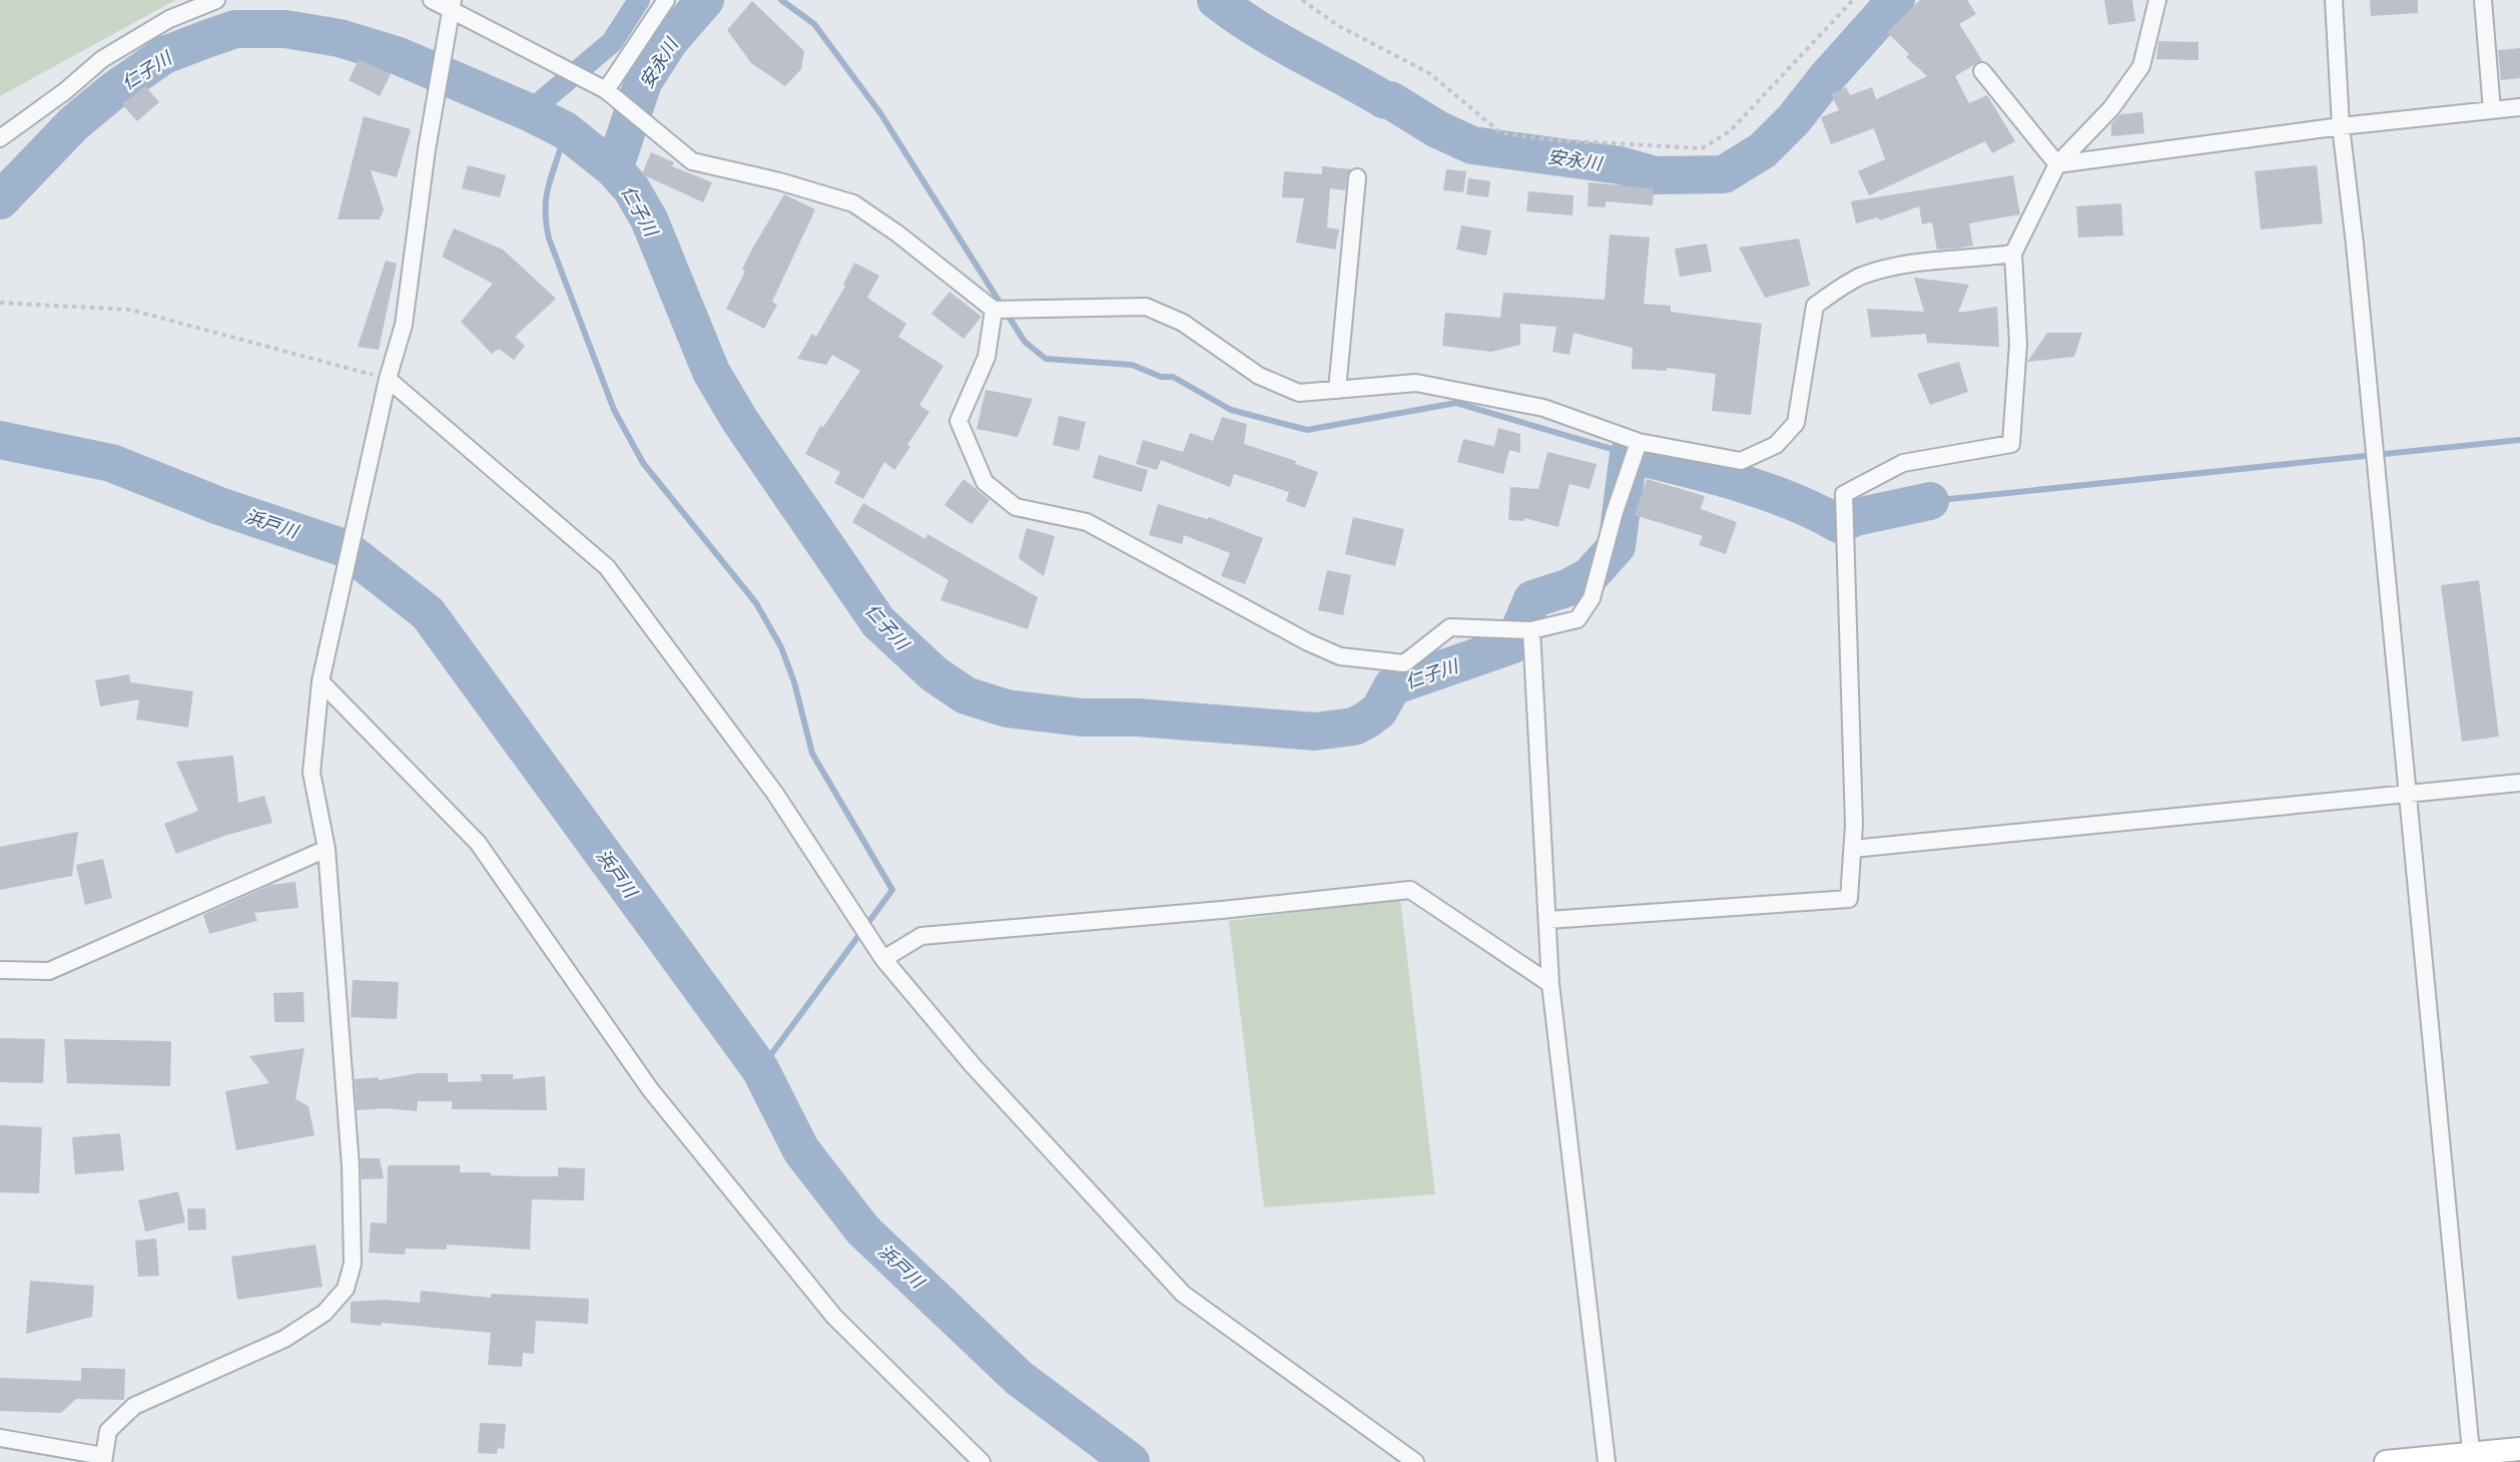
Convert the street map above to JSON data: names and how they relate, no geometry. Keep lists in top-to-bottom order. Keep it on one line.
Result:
{"water":["安永川","仁子川","浜戸川"]}
